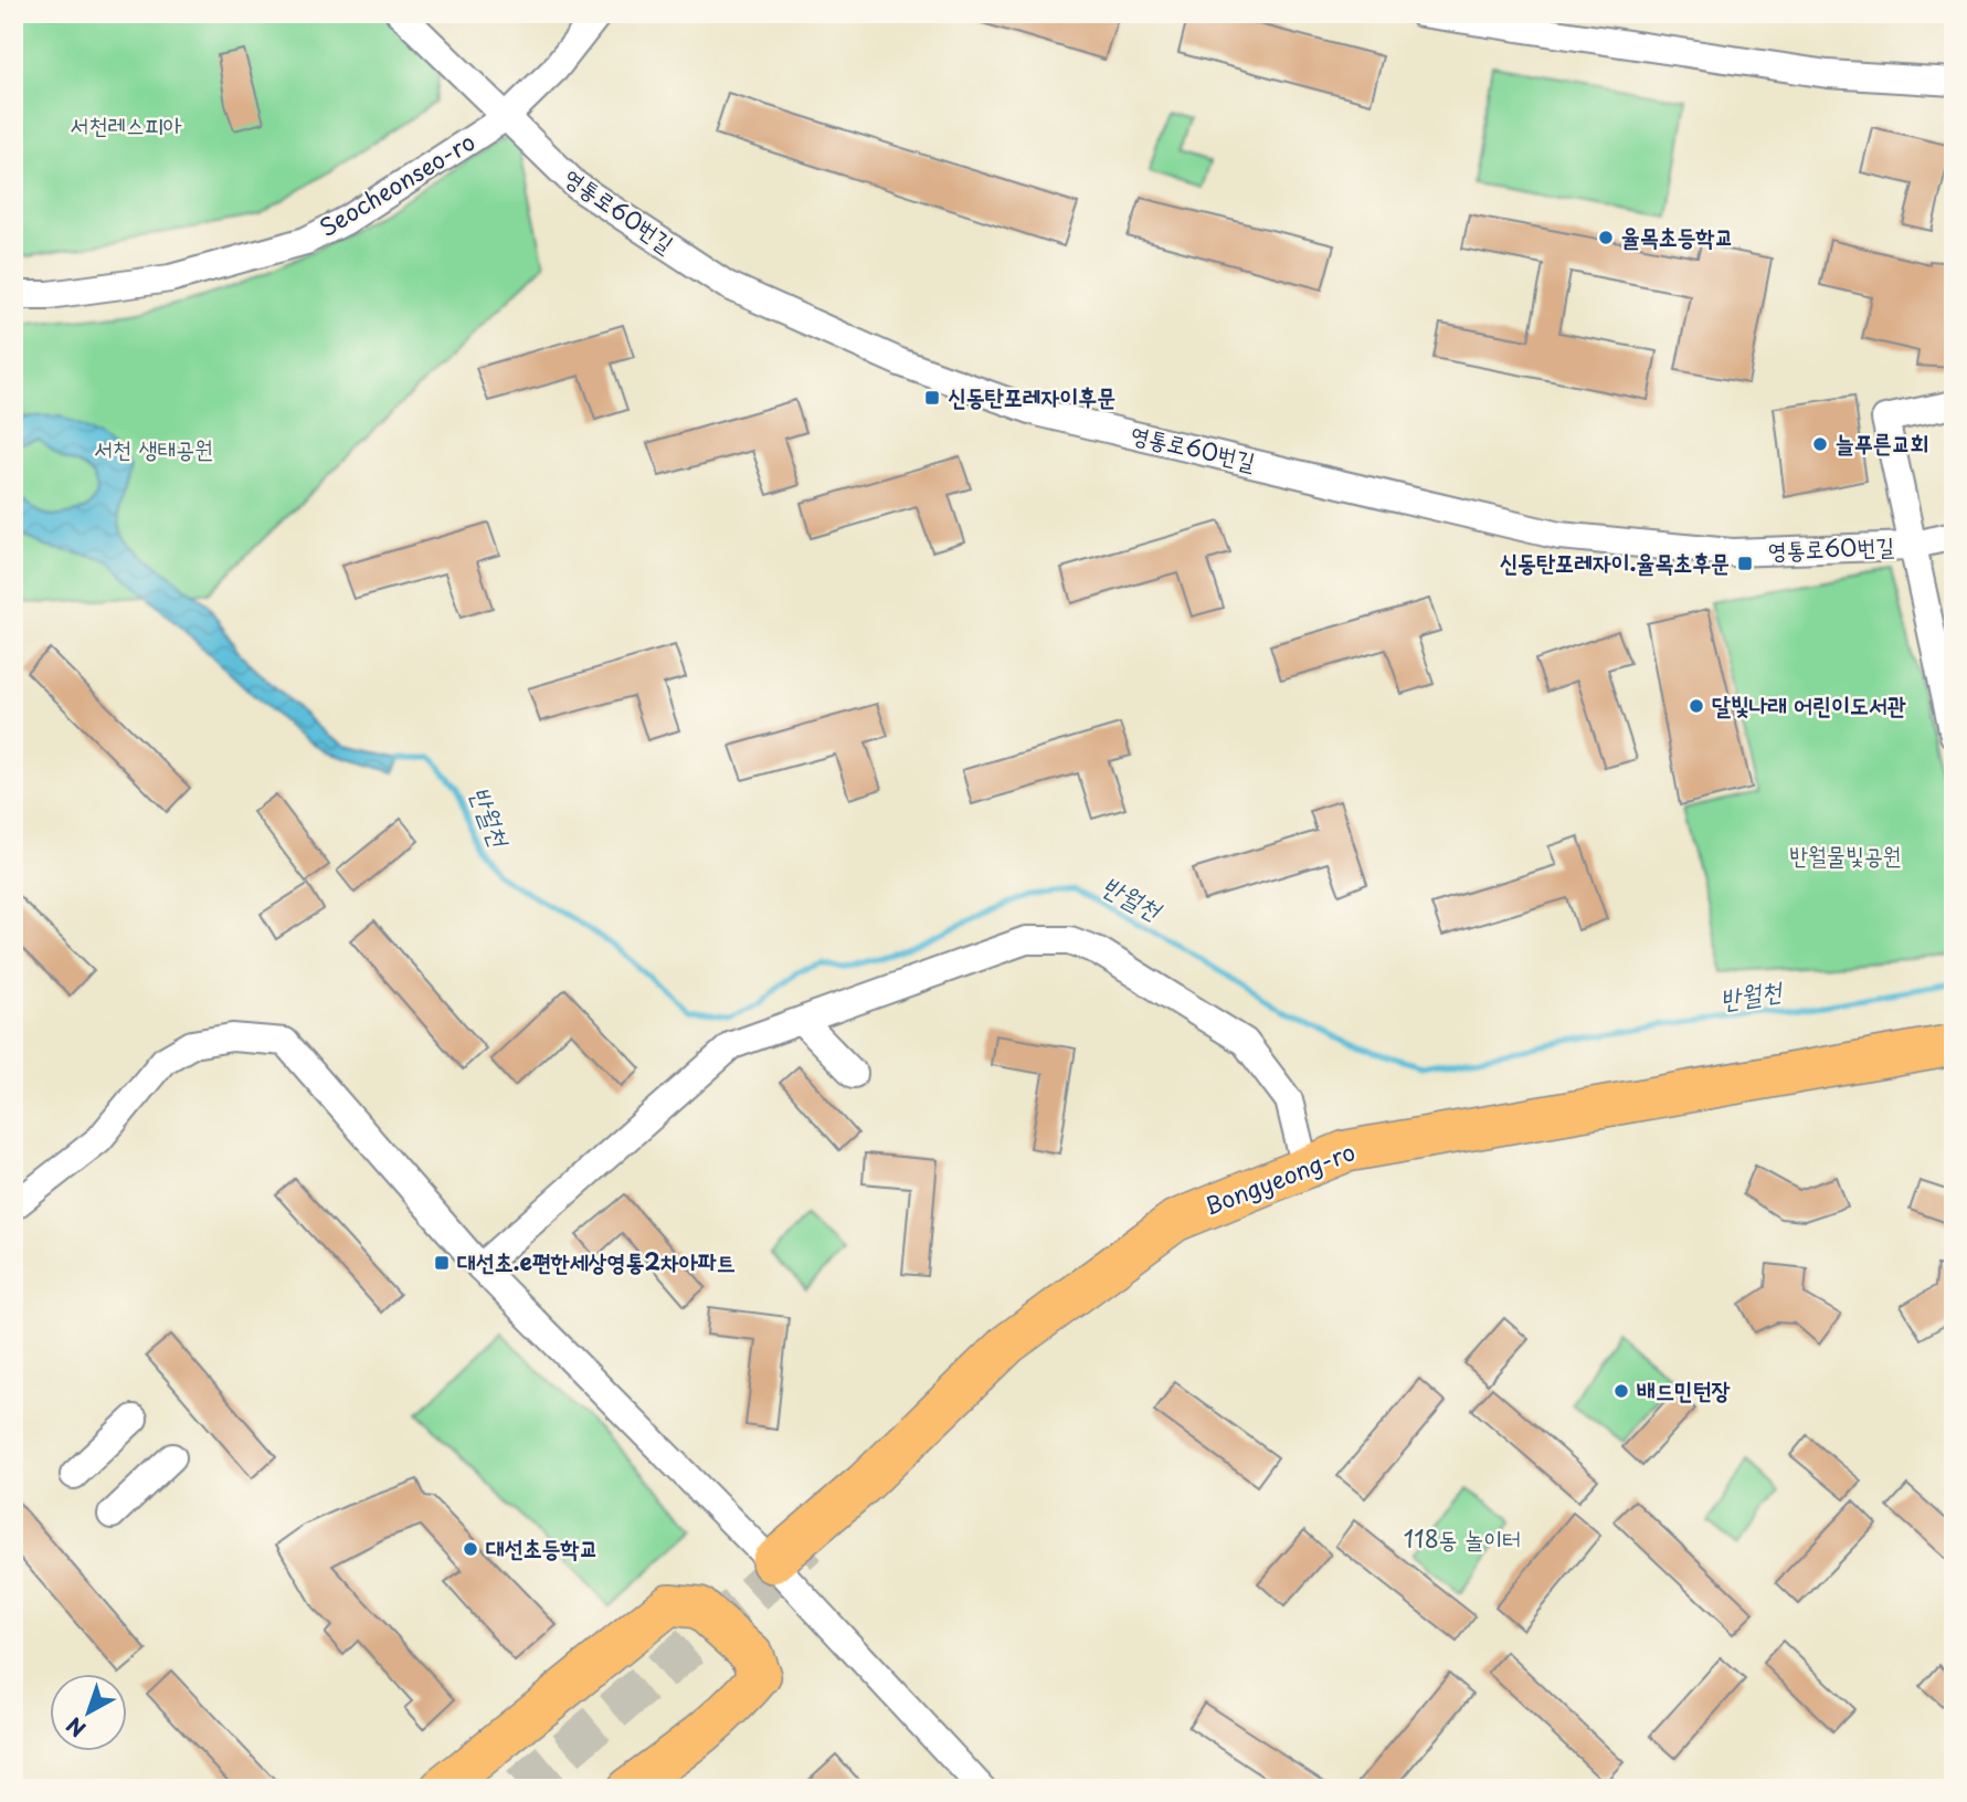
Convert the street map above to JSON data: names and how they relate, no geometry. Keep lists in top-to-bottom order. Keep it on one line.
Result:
{"streets":{"highway":["Bongyeong-ro"],"street":["Seocheonseo-ro","영통로60번길"]},"crossings":[["Seocheonseo-ro","영통로60번길"]],"water":["반월천"],"parks":["서천레스피아","서천 생태공원","반월물빛공원","118동 놀이터"],"places":{"other":["율목초등학교","늘푸른교회","달빛나래 어린이도서관","배드민턴장","대선초등학교"],"transit":["신동탄포레자이후문","신동탄포레자이.율목초후문","대선초.e편한세상영통2차아파트"]},"north":"bottom left"}
